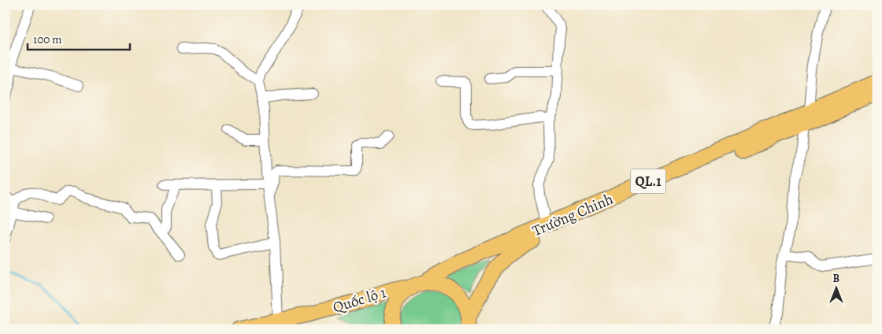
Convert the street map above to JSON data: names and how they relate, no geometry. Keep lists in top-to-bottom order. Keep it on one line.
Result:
{"streets":{"highway":["QL.1","Trường Chinh","Quốc lộ 1"]},"crossings":[["QL.1","Trường Chinh"],["QL.1","Quốc lộ 1"],["Trường Chinh","Quốc lộ 1"]],"scale_bar":"100 m","north":"top"}
